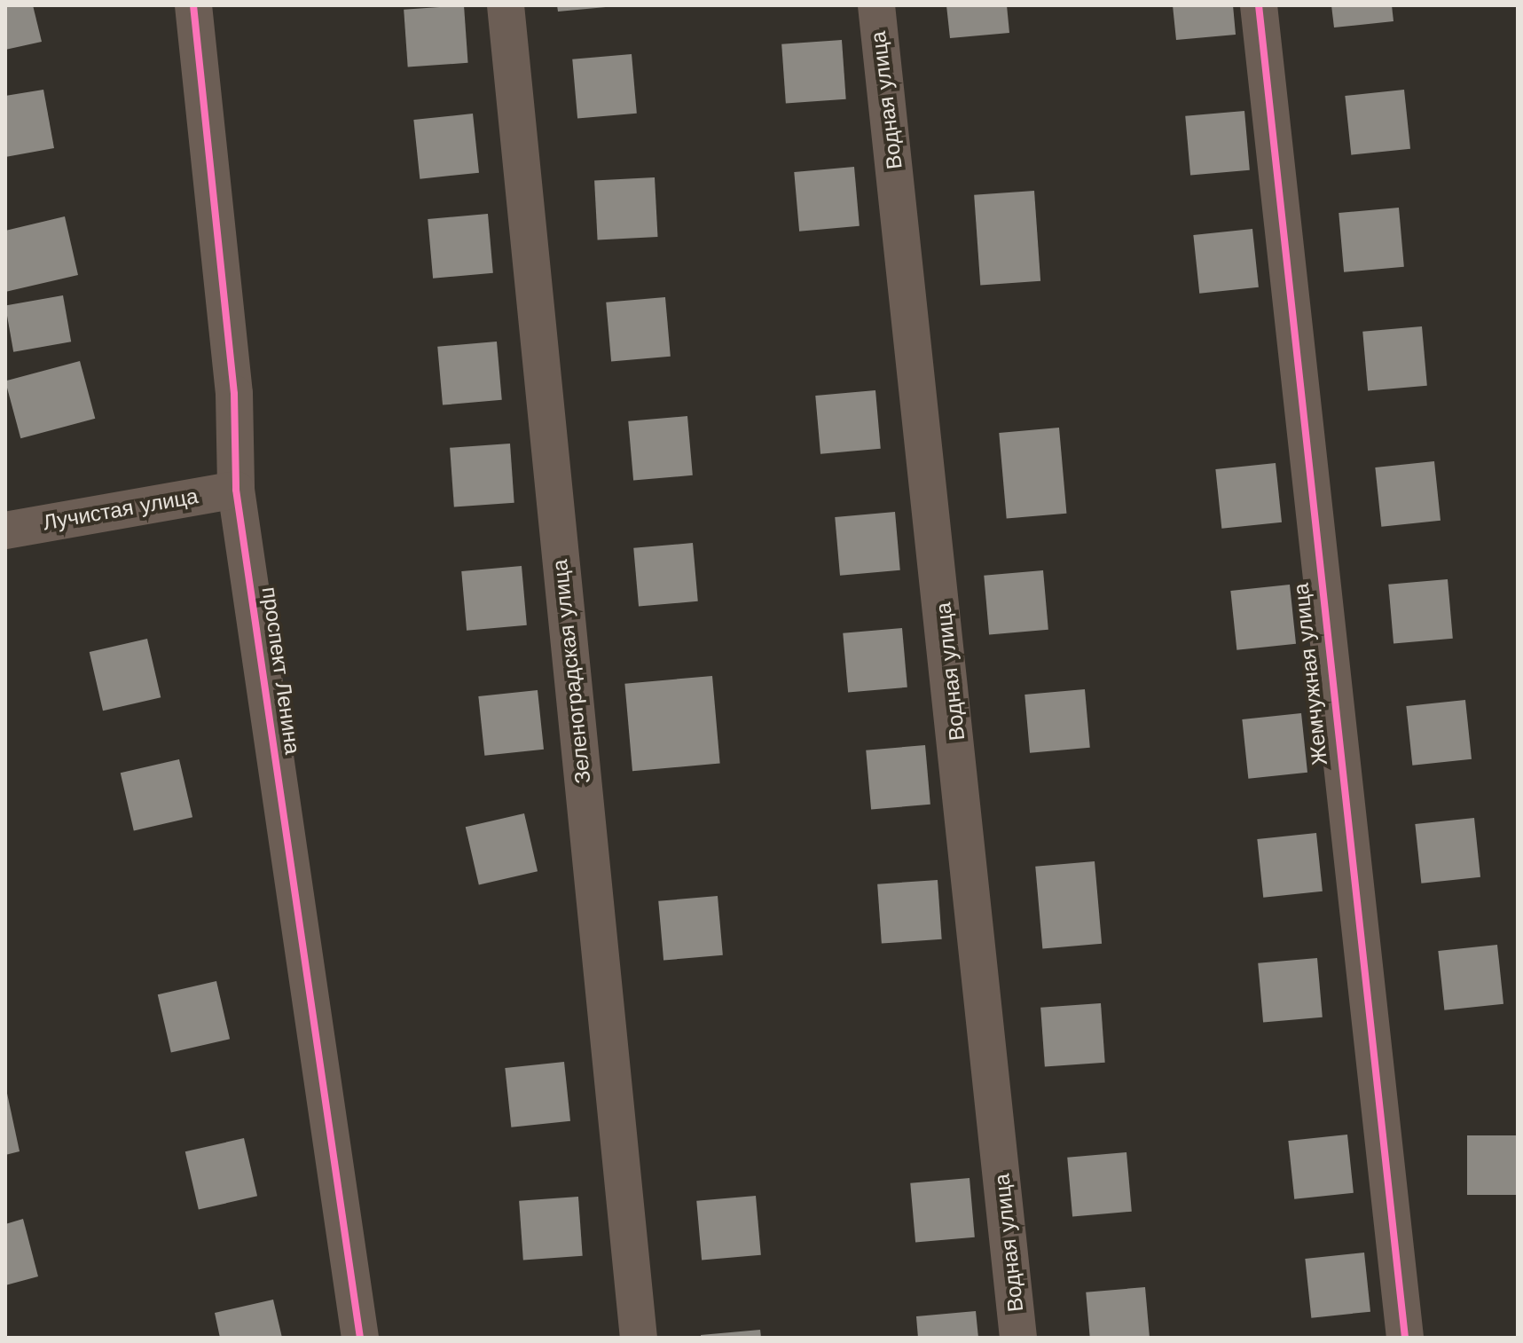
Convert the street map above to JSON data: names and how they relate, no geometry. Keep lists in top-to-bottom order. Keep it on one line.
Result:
{"streets":{"street":["Водная улица","Лучистая улица","проспект Ленина","Зеленоградская улица","Жемчужная улица"]},"crossings":[["Лучистая улица","проспект Ленина"]]}
